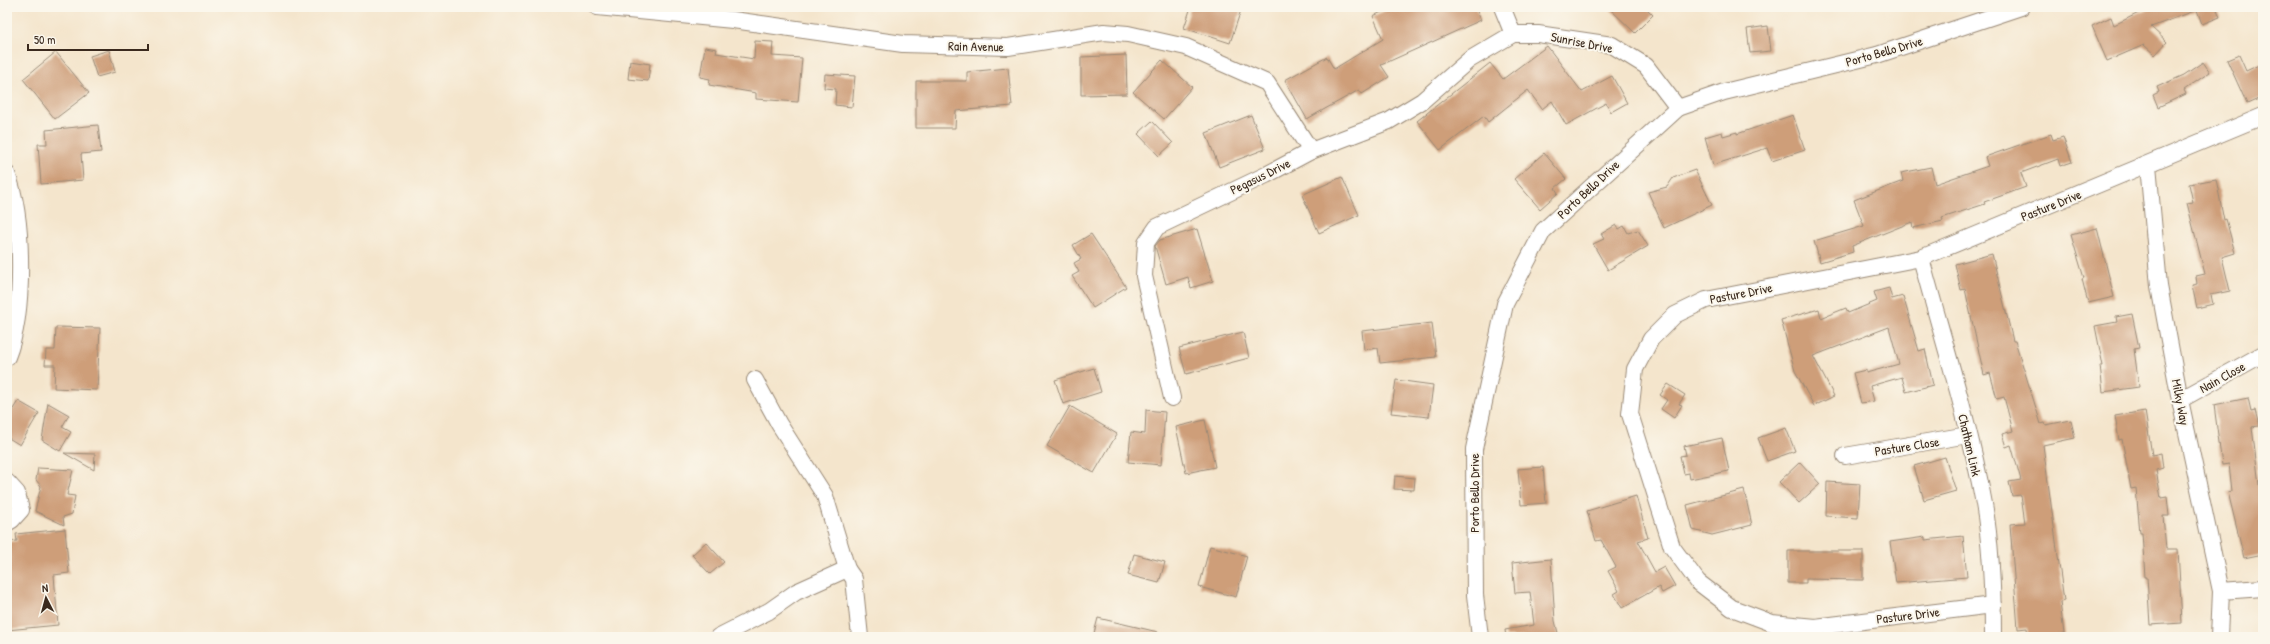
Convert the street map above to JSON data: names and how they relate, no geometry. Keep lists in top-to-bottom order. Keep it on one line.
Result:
{"streets":{"street":["Sunrise Drive","Rain Avenue","Porto Bello Drive","Pegasus Drive","Pasture Drive","Nain Close","Milky Way","Chatham Link","Pasture Close"]},"crossings":[["Sunrise Drive","Porto Bello Drive"],["Sunrise Drive","Pegasus Drive"],["Rain Avenue","Pegasus Drive"],["Pasture Drive","Milky Way"],["Pasture Drive","Chatham Link"],["Nain Close","Milky Way"],["Chatham Link","Pasture Close"]],"scale_bar":"50 m","north":"top"}
